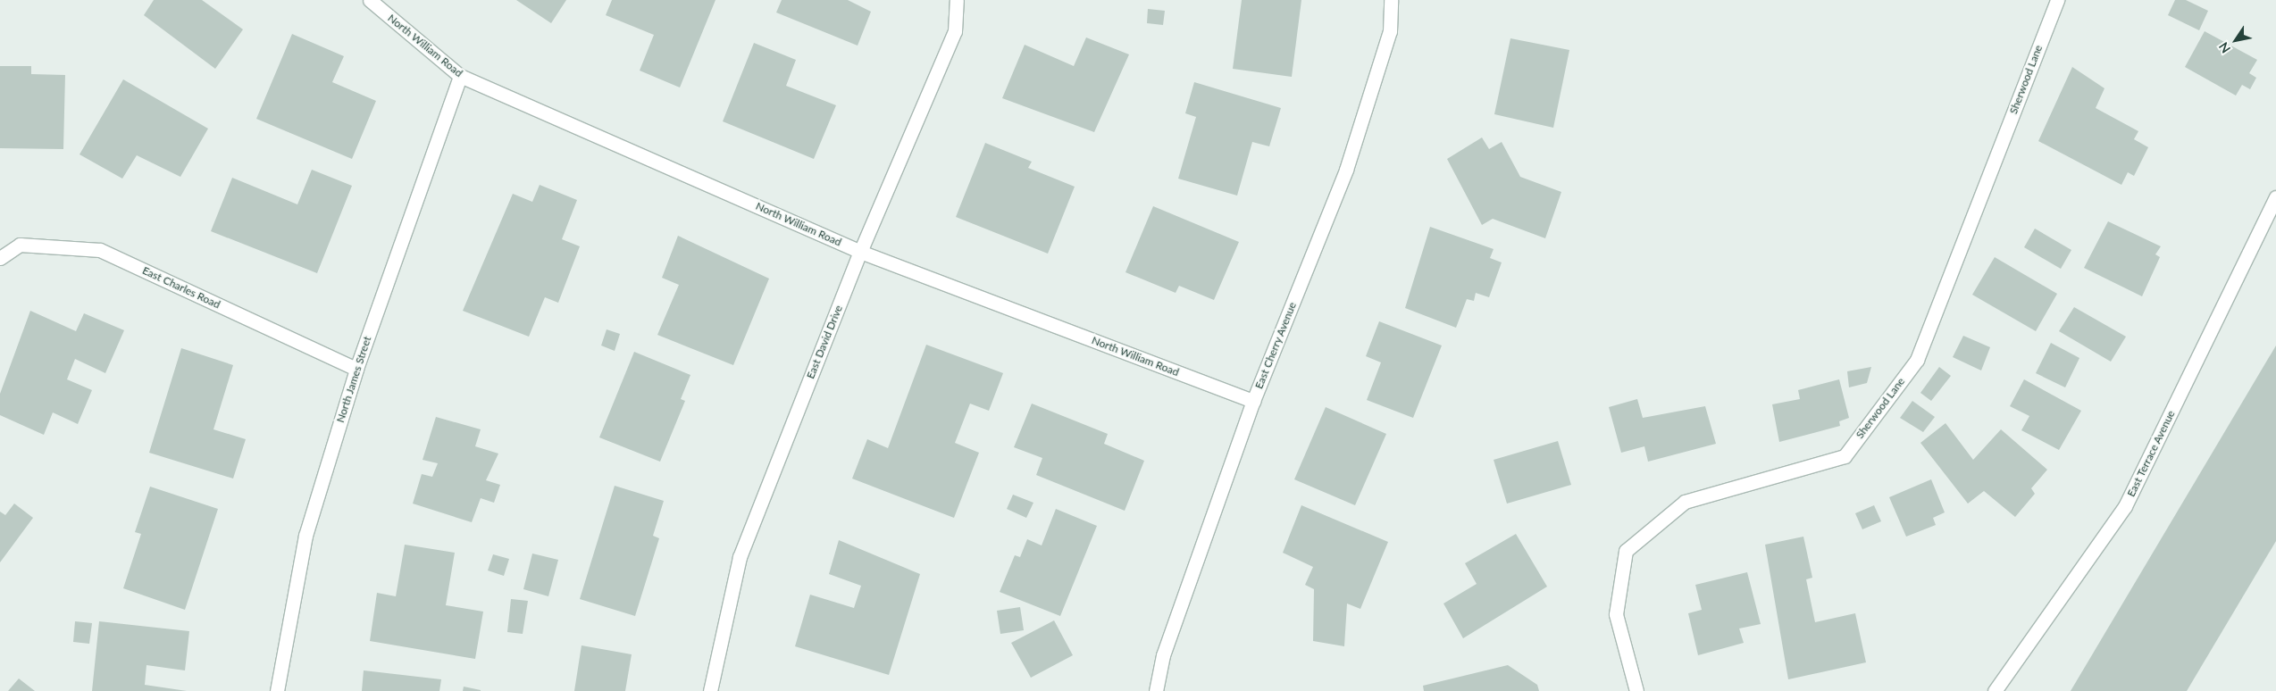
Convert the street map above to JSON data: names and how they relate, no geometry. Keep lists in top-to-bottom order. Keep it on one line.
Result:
{"streets":{"street":["North William Road","Sherwood Lane","East Charles Road","East David Drive","East Cherry Avenue","North James Street","East Terrace Avenue"]},"crossings":[["North William Road","East David Drive"],["North William Road","East Cherry Avenue"],["North William Road","North James Street"],["East Charles Road","North James Street"]],"north":"bottom left"}
